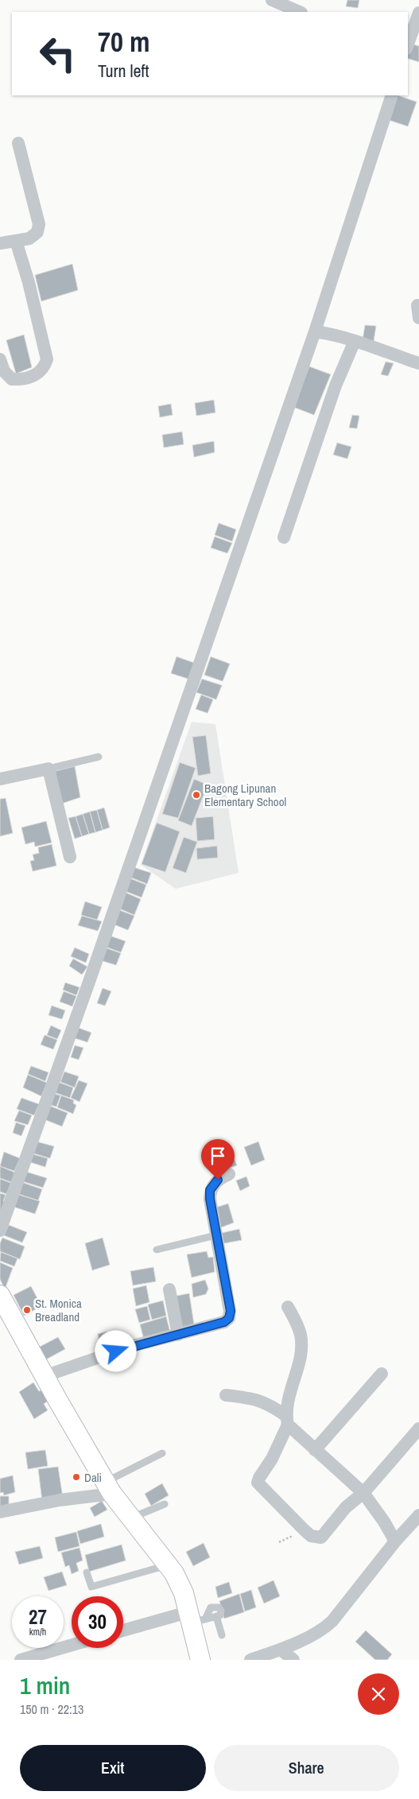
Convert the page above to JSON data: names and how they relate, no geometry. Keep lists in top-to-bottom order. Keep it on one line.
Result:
{"places":["Bagong Lipunan Elementary School","St. Monica Breadland","Dali"],"page":{"turn":["70 m","Turn left"],"speed":"27 km/h","limit":"30","heading":["1 min","150 m · 22:13"],"buttons":["Exit","Share"]}}
